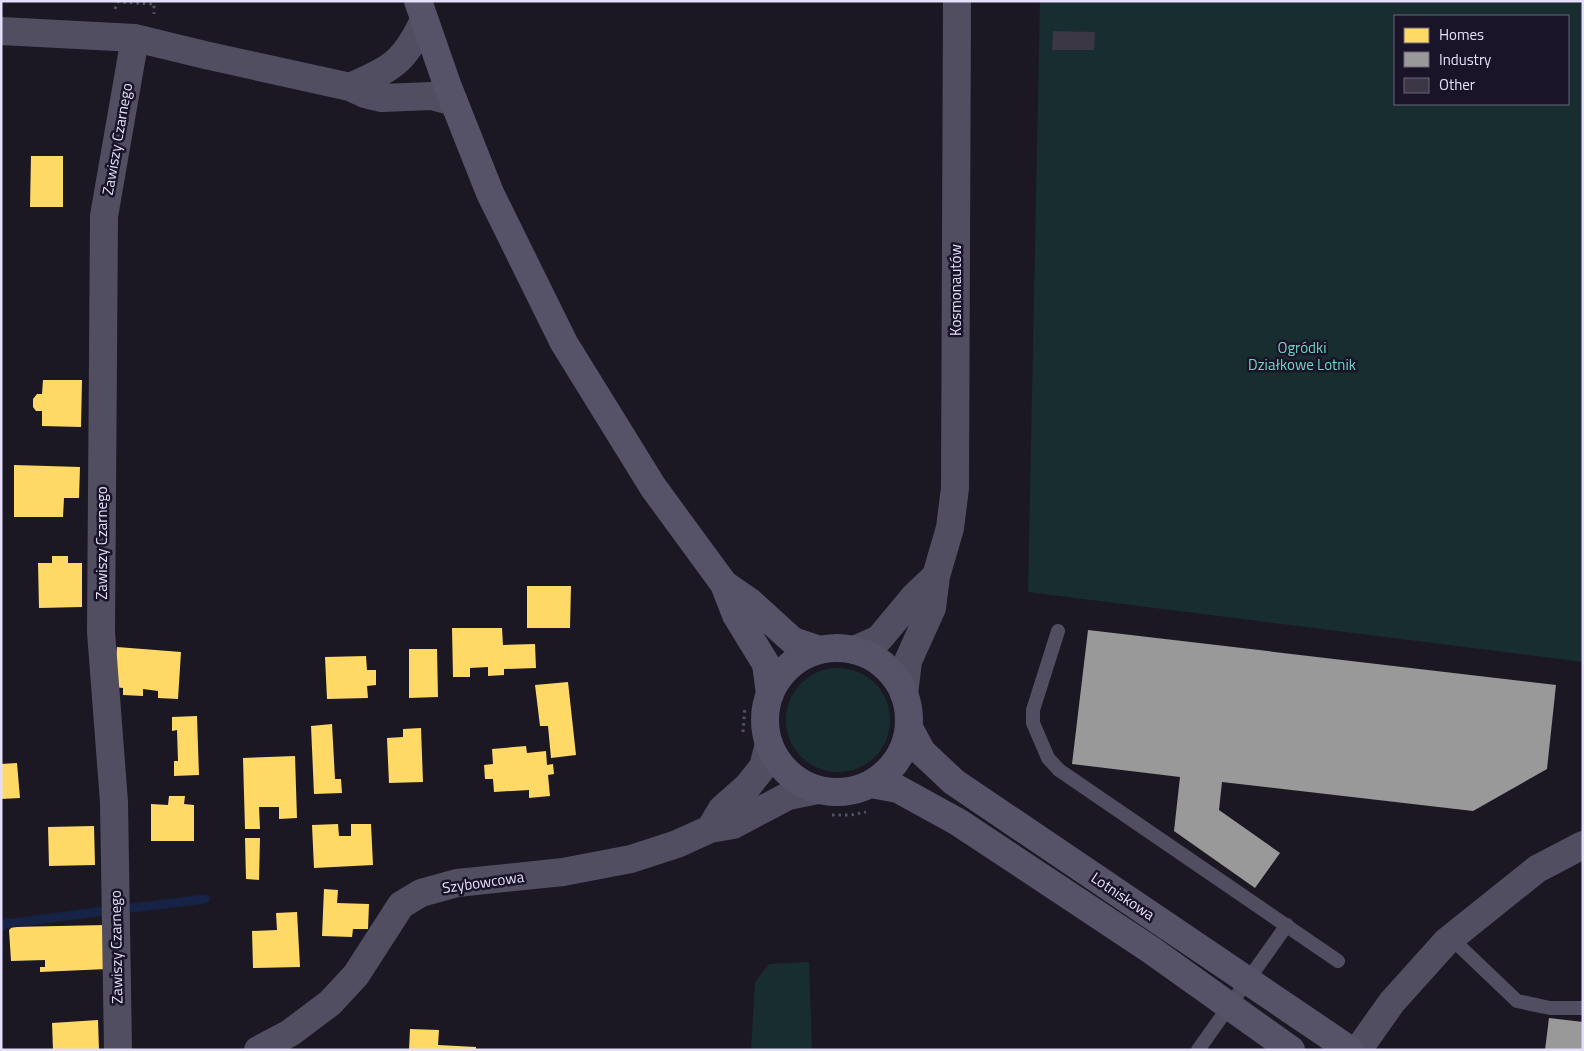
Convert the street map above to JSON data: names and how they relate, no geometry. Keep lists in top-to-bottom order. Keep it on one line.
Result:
{"streets":{"main road":["Lotniskowa"],"street":["Zawiszy Czarnego","Kosmonautów","Szybowcowa"]},"crossings":[["Kosmonautów","Szybowcowa"],["Kosmonautów","Lotniskowa"],["Szybowcowa","Lotniskowa"]],"parks":["Ogródki Działkowe Lotnik"],"legend":["Homes","Industry","Other"]}
